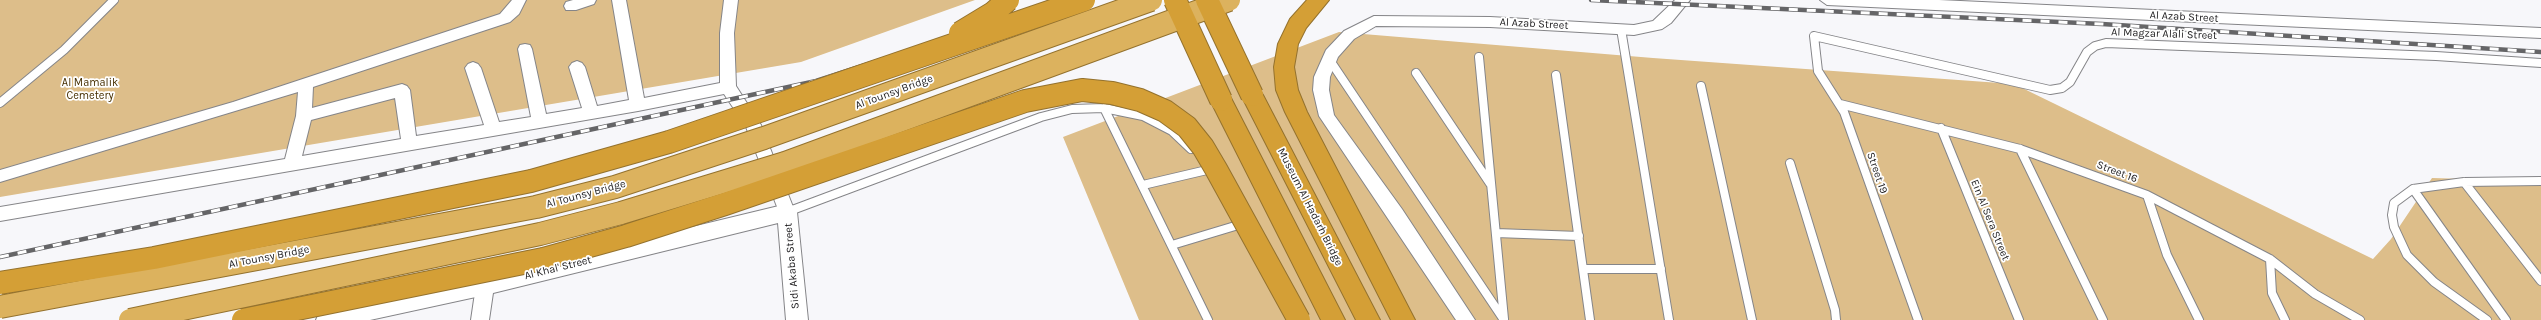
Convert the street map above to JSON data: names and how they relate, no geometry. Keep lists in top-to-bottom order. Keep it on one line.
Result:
{"streets":{"highway":["Al Tounsy Bridge","Museum Al Hadarh Bridge"],"street":["Al Azab Street","Sidi Akaba Street","Al Khal' Street"],"lane":["Al Magzar Alali Street","Street 16","Street 19","Ein Al Sera Street"]},"crossings":[["Al Magzar Alali Street","Street 19"],["Street 16","Street 19"],["Street 16","Ein Al Sera Street"],["Sidi Akaba Street","Al Khal' Street"]],"parks":["Al Mamalik Cemetery"]}
